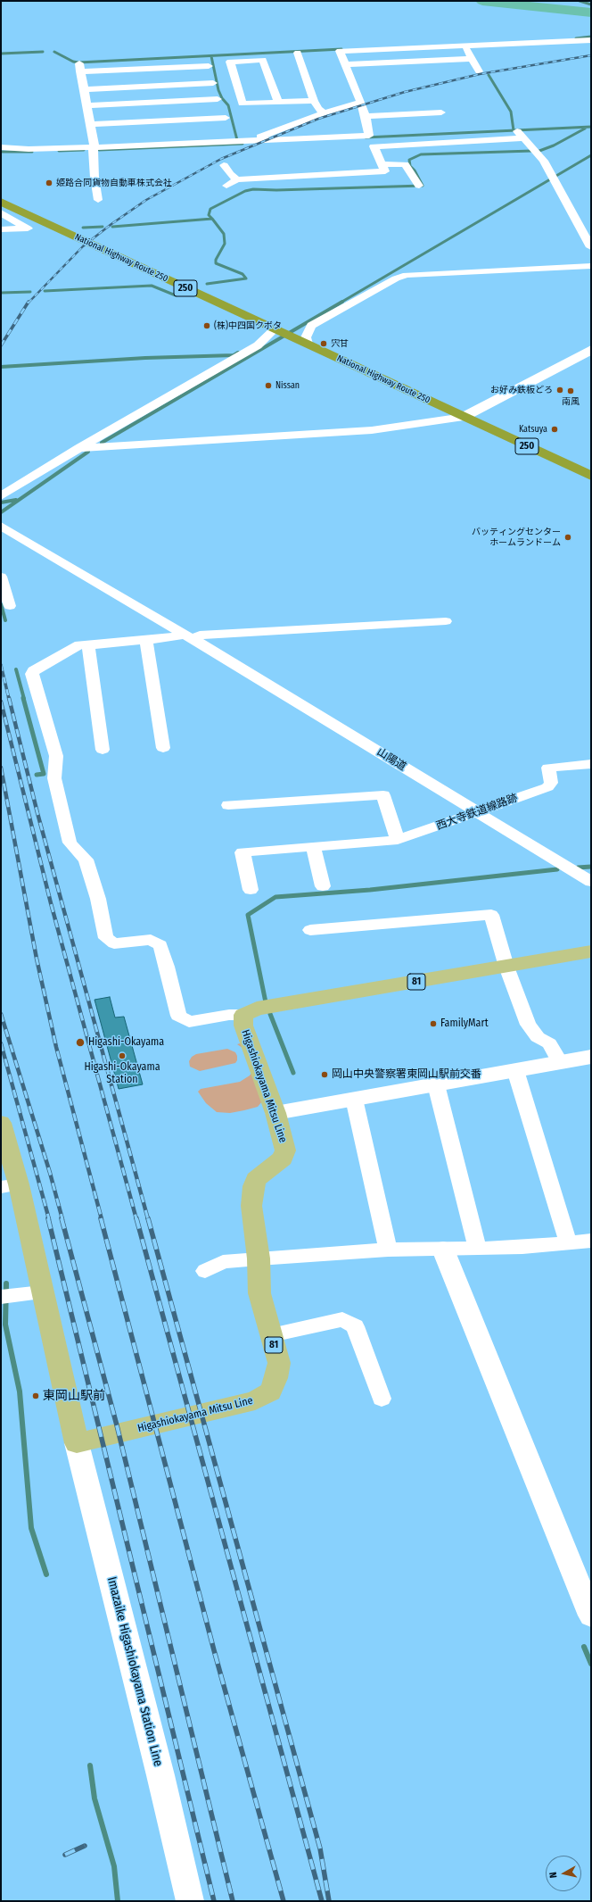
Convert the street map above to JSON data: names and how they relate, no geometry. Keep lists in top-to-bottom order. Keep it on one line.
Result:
{"streets":{"highway":["National Highway Route 250","250"],"main road":["81","Higashiokayama Mitsu Line"],"street":["山陽道","西大寺鉄道線路跡","Imazaike Higashiokayama Station Line"]},"crossings":[["山陽道","西大寺鉄道線路跡"],["Higashiokayama Mitsu Line","Imazaike Higashiokayama Station Line"]],"places":["姫路合同貨物自動車株式会社","(株)中四国クボタ","宍甘","Nissan","お好み鉄板どろ","南風","Katsuya","バッティングセンター ホームランドーム","FamilyMart","Higashi-Okayama","Higashi-Okayama Station","岡山中央警察署東岡山駅前交番","東岡山駅前"],"north":"left"}
